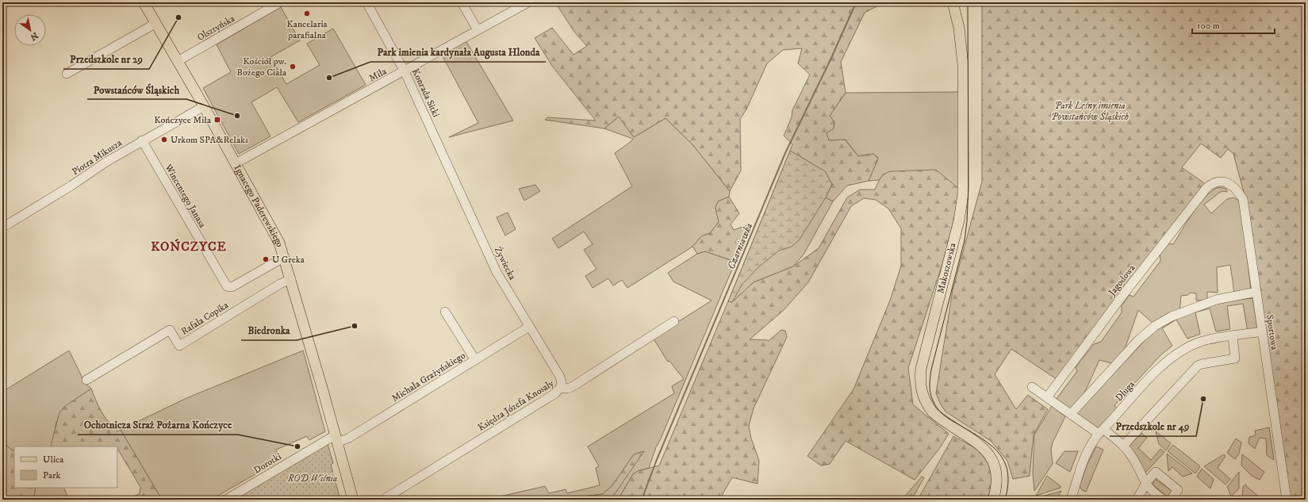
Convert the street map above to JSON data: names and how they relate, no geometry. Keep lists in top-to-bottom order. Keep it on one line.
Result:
{"streets":{"main road":["Ignacego Paderewskiego","Makoszowska"],"street":["Olsztyńska","Miła","Konrada Sitki","Piotra Mikusza","Wincentego Janasa","Żywiecka","Jagodowa","Rafała Copika","Sportowa","Michała Grażyńskiego","Długa","Księdza Józefa Knosały","Dorotki"]},"crossings":[["Olsztyńska","Ignacego Paderewskiego"],["Miła","Konrada Sitki"],["Miła","Ignacego Paderewskiego"],["Konrada Sitki","Żywiecka"],["Piotra Mikusza","Wincentego Janasa"],["Piotra Mikusza","Ignacego Paderewskiego"],["Wincentego Janasa","Ignacego Paderewskiego"],["Ignacego Paderewskiego","Rafała Copika"],["Ignacego Paderewskiego","Michała Grażyńskiego"],["Ignacego Paderewskiego","Dorotki"],["Żywiecka","Michała Grażyńskiego"],["Żywiecka","Księdza Józefa Knosały"],["Jagodowa","Sportowa"],["Sportowa","Długa"],["Michała Grażyńskiego","Dorotki"]],"districts":["KOŃCZYCE"],"water":["Czarniawka"],"parks":["Park Leśny imienia Powstańców Śląskich","ROD Wiśnia"],"places":{"other":["Kancelaria parafialna","Przedszkole nr 29","Kościół pw. Bożego Ciała","Park imienia kardynała Augusta Hlonda","Powstańców Śląskich","Urkom SPA&Relaks","U Greka","Biedronka","Przedszkole nr 49","Ochotnicza Straż Pożarna Kończyce"],"transit":["Kończyce Miła"]},"legend":["Ulica","Park"],"scale_bar":"100 m","north":"bottom right"}
